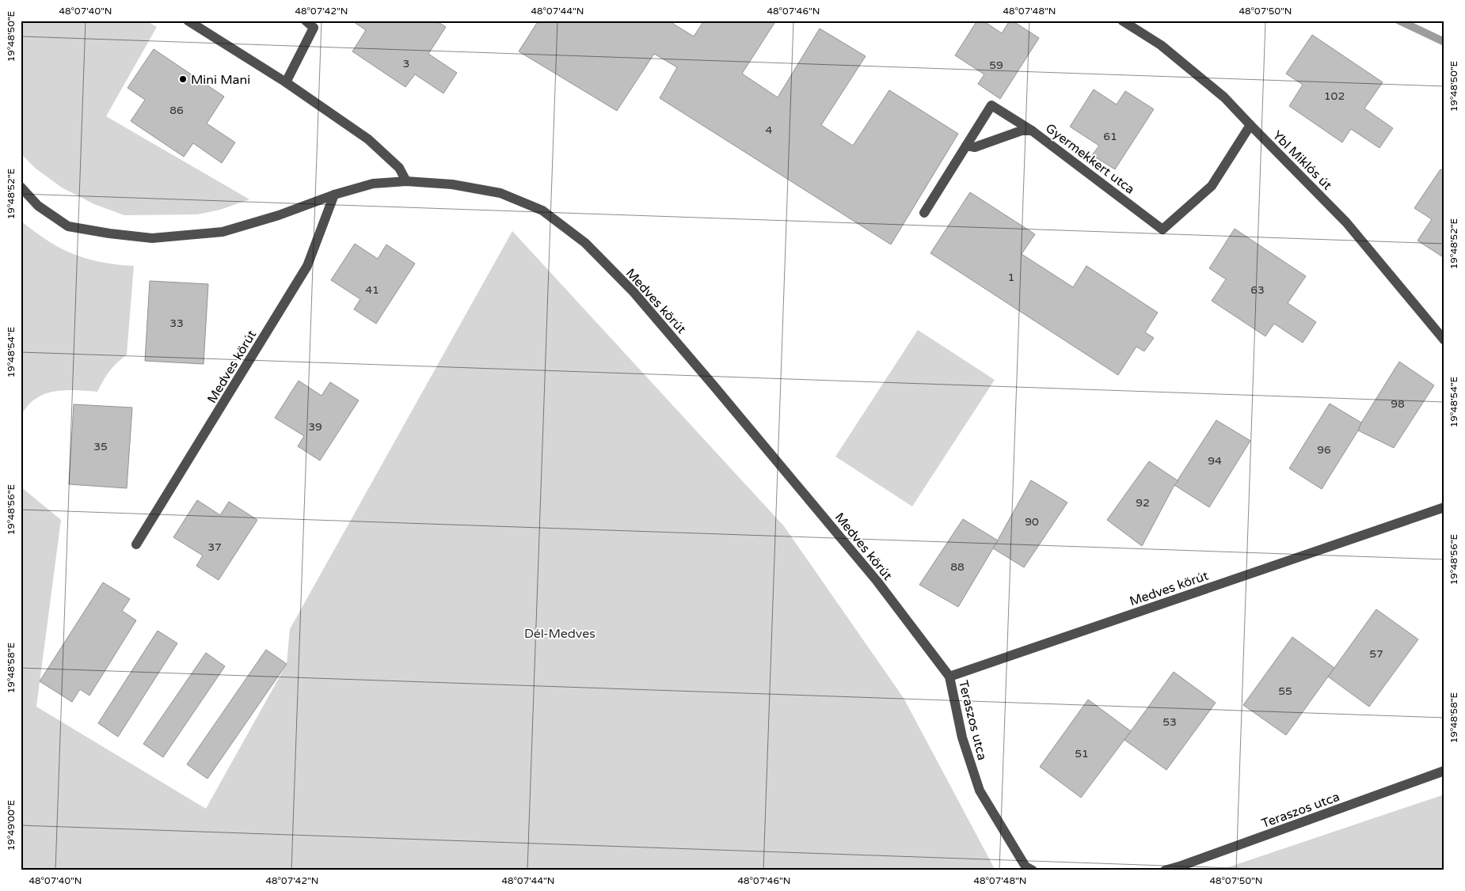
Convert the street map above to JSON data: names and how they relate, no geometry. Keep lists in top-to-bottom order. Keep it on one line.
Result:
{"streets":{"street":["Gyermekkert utca","Ybl Miklós út","Medves körút","Teraszos utca"]},"crossings":[["Gyermekkert utca","Ybl Miklós út"],["Medves körút","Teraszos utca"]],"parks":["Dél-Medves"],"places":["Mini Mani"],"house_numbers":["3","59","102","86","4","61","1","41","63","33","98","39","35","96","94","92","90","37","88","57","55","53","51"],"coordinates":["48°07'40\"N","48°07'42\"N","48°07'44\"N","48°07'46\"N","48°07'48\"N","48°07'50\"N","19°48'50\"E","19°48'52\"E","19°48'54\"E","19°48'56\"E","19°48'58\"E","19°49'00\"E"]}
